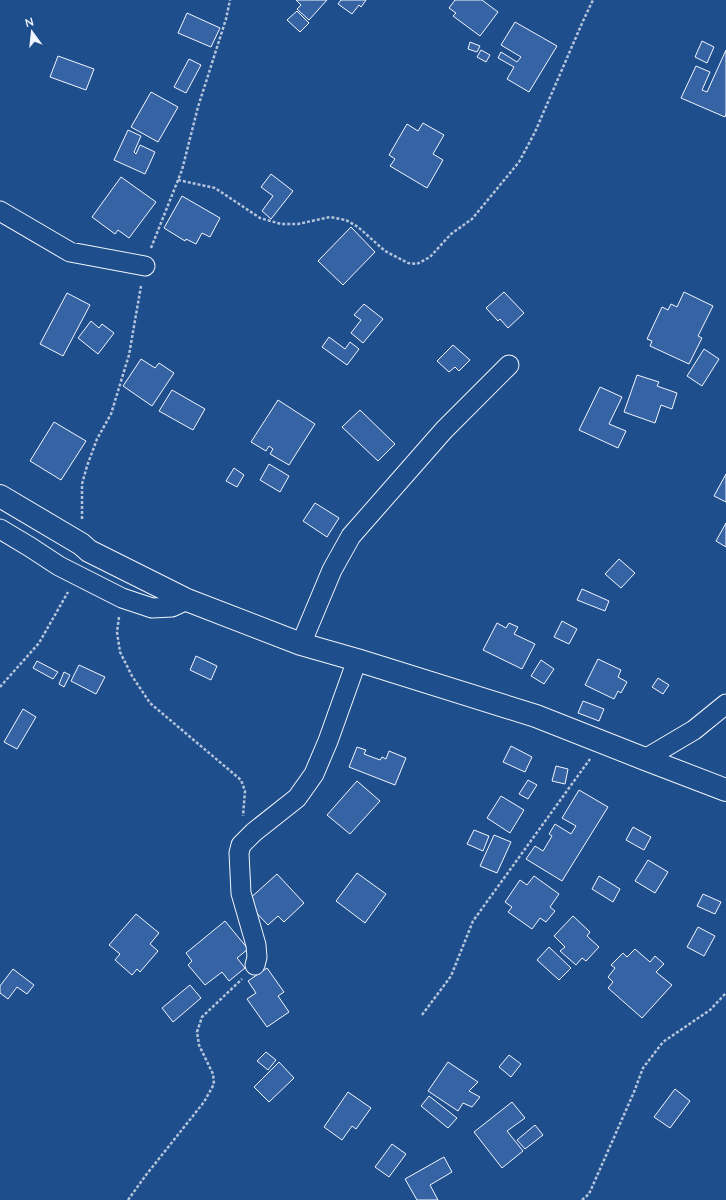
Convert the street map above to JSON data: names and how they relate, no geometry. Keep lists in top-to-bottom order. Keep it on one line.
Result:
{"north":"top"}
